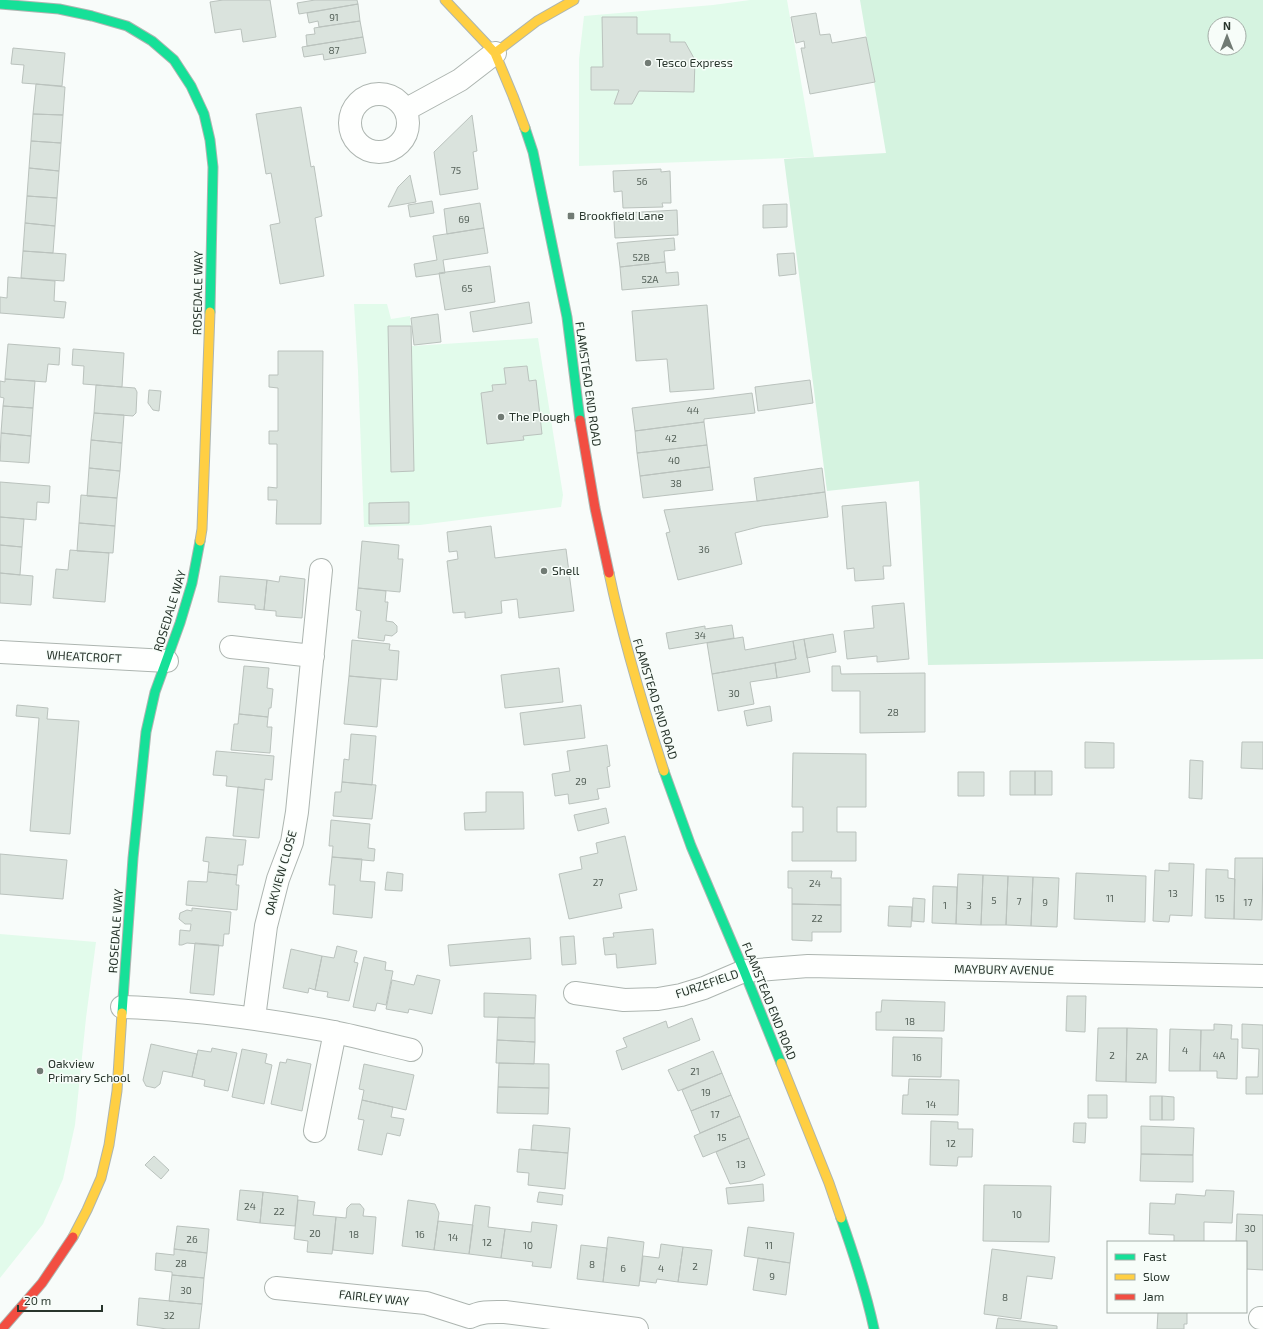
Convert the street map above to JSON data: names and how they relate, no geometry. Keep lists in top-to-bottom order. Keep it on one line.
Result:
{"streets":{"street":["ROSEDALE WAY","FLAMSTEAD END ROAD","WHEATCROFT","OAKVIEW CLOSE","MAYBURY AVENUE","FURZEFIELD","FAIRLEY WAY"]},"crossings":[["ROSEDALE WAY","WHEATCROFT"],["FLAMSTEAD END ROAD","MAYBURY AVENUE"],["FLAMSTEAD END ROAD","FURZEFIELD"],["MAYBURY AVENUE","FURZEFIELD"]],"places":{"other":["Tesco Express","The Plough","Shell","Oakview Primary School"],"transit":["Brookfield Lane"]},"house_numbers":["91","87","75","56","69","52B","52A","65","44","42","40","38","36","34","30","28","29","27","24","13","11","15","5","7","9","17","1","3","22","18","4","2","4A","2A","16","21","19","14","17","15","12","13","24","22","10","30","20","18","16","14","26","12","10","11","28","8","2","6","4","9","30","8","32"],"legend":["Fast","Slow","Jam"],"scale_bar":"20 m","north":"top"}
